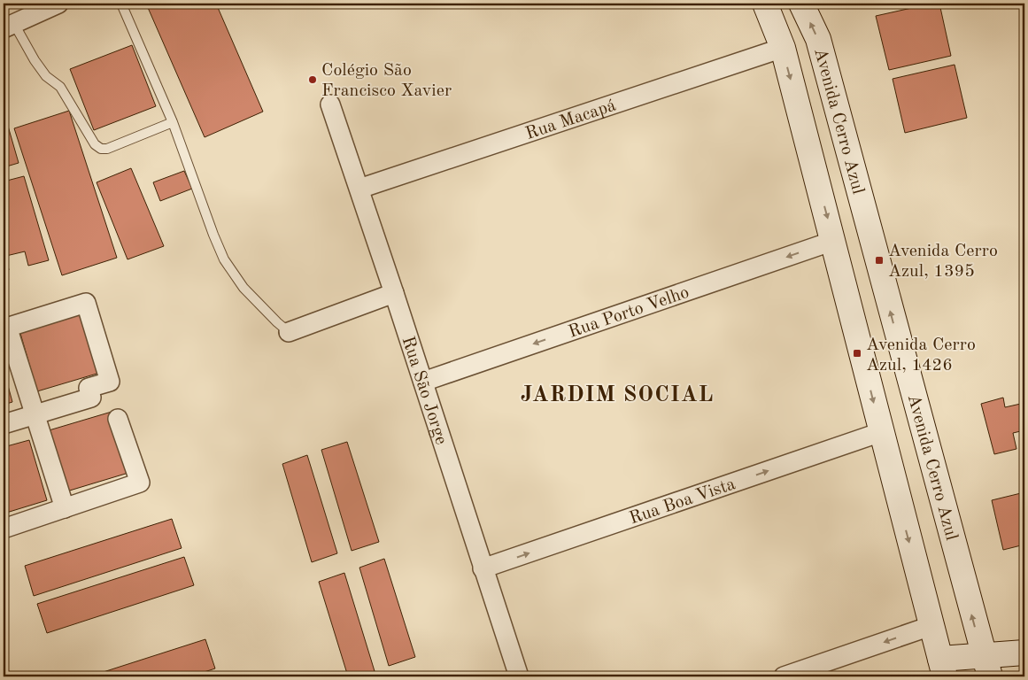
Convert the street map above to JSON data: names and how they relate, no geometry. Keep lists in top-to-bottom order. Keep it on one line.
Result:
{"streets":{"main road":["Avenida Cerro Azul"],"street":["Rua Macapá","Rua Porto Velho","Rua São Jorge","Rua Boa Vista"]},"crossings":[["Rua Macapá","Avenida Cerro Azul"],["Rua Macapá","Rua São Jorge"],["Avenida Cerro Azul","Rua Porto Velho"],["Avenida Cerro Azul","Rua Boa Vista"],["Rua Porto Velho","Rua São Jorge"],["Rua São Jorge","Rua Boa Vista"]],"one_way":["Rua Porto Velho","Rua Boa Vista"],"districts":["JARDIM SOCIAL"],"places":{"other":["Colégio São Francisco Xavier"],"transit":["Avenida Cerro Azul, 1395","Avenida Cerro Azul, 1426"]}}
